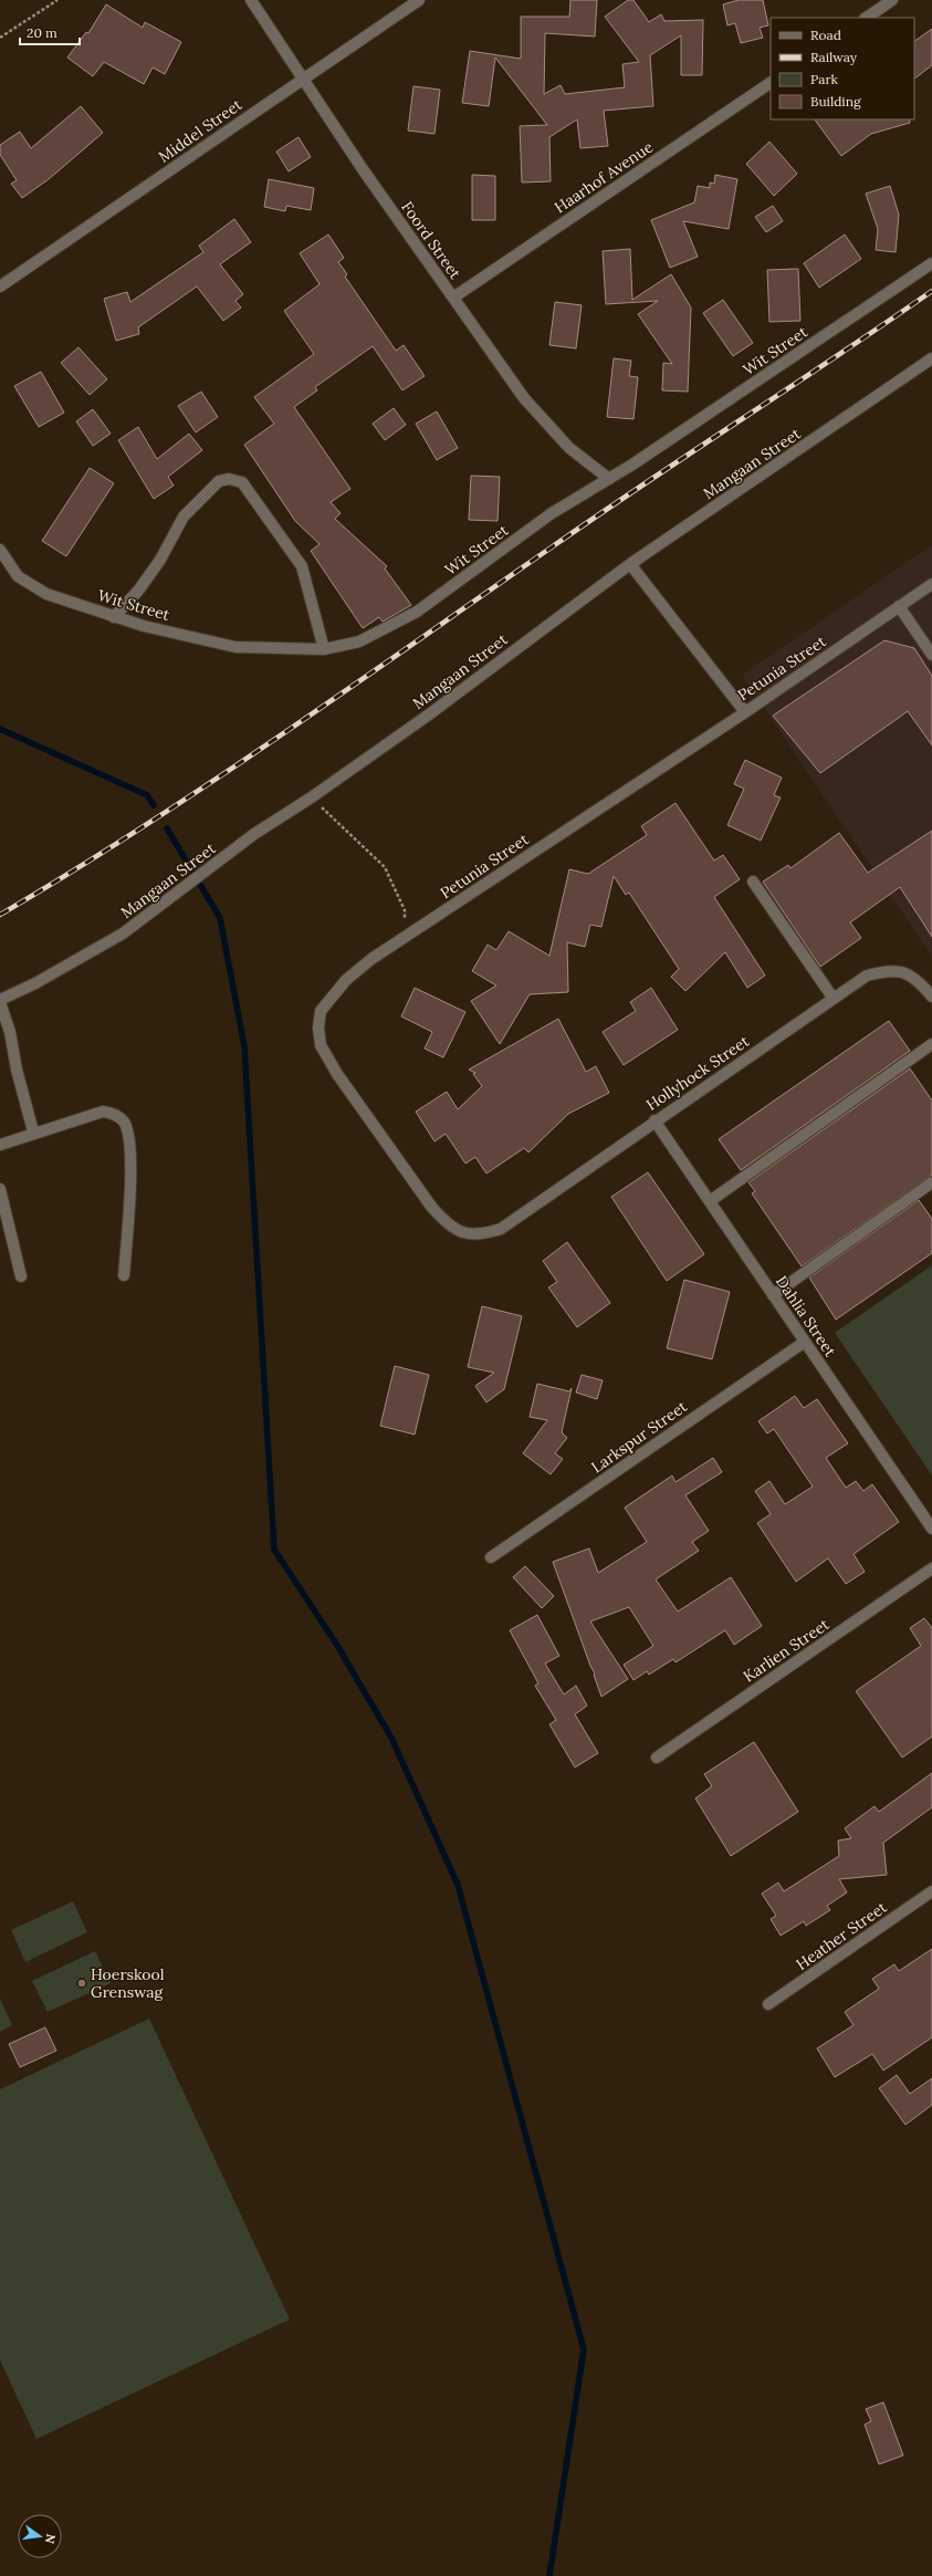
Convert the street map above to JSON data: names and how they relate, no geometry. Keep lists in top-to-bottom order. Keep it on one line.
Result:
{"streets":{"street":["Middel Street","Haarhof Avenue","Foord Street","Wit Street","Mangaan Street","Petunia Street","Hollyhock Street","Dahlia Street","Larkspur Street","Karlien Street","Heather Street"]},"crossings":[["Middel Street","Foord Street"],["Haarhof Avenue","Foord Street"],["Foord Street","Wit Street"],["Petunia Street","Hollyhock Street"],["Hollyhock Street","Dahlia Street"],["Dahlia Street","Larkspur Street"]],"places":["Hoerskool Grenswag"],"legend":["Road","Railway","Park","Building"],"scale_bar":"20 m","north":"right"}
